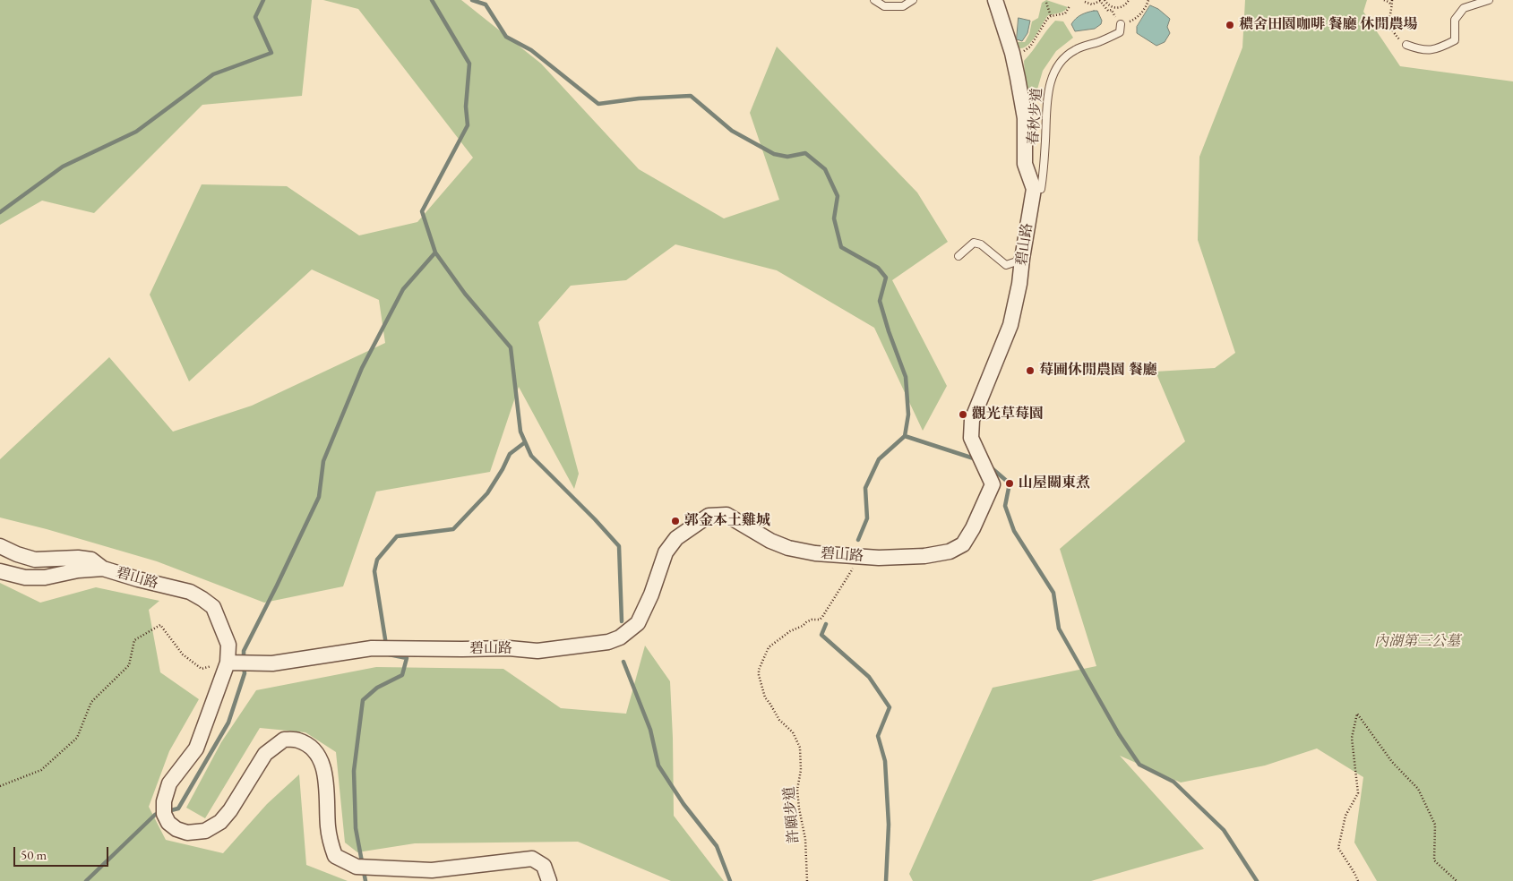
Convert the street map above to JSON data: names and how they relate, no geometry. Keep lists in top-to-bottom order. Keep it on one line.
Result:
{"streets":{"street":["碧山路"],"lane":["春秋步道"],"path":["許願步道"]},"crossings":[["春秋步道","碧山路"],["碧山路","許願步道"]],"parks":["內湖第三公墓"],"places":["穠舍田園咖啡 餐廳 休閒農場","莓圃休閒農園 餐廳","觀光草莓園","山屋關東煮","郭金本土雞城"],"scale_bar":"50 m"}
